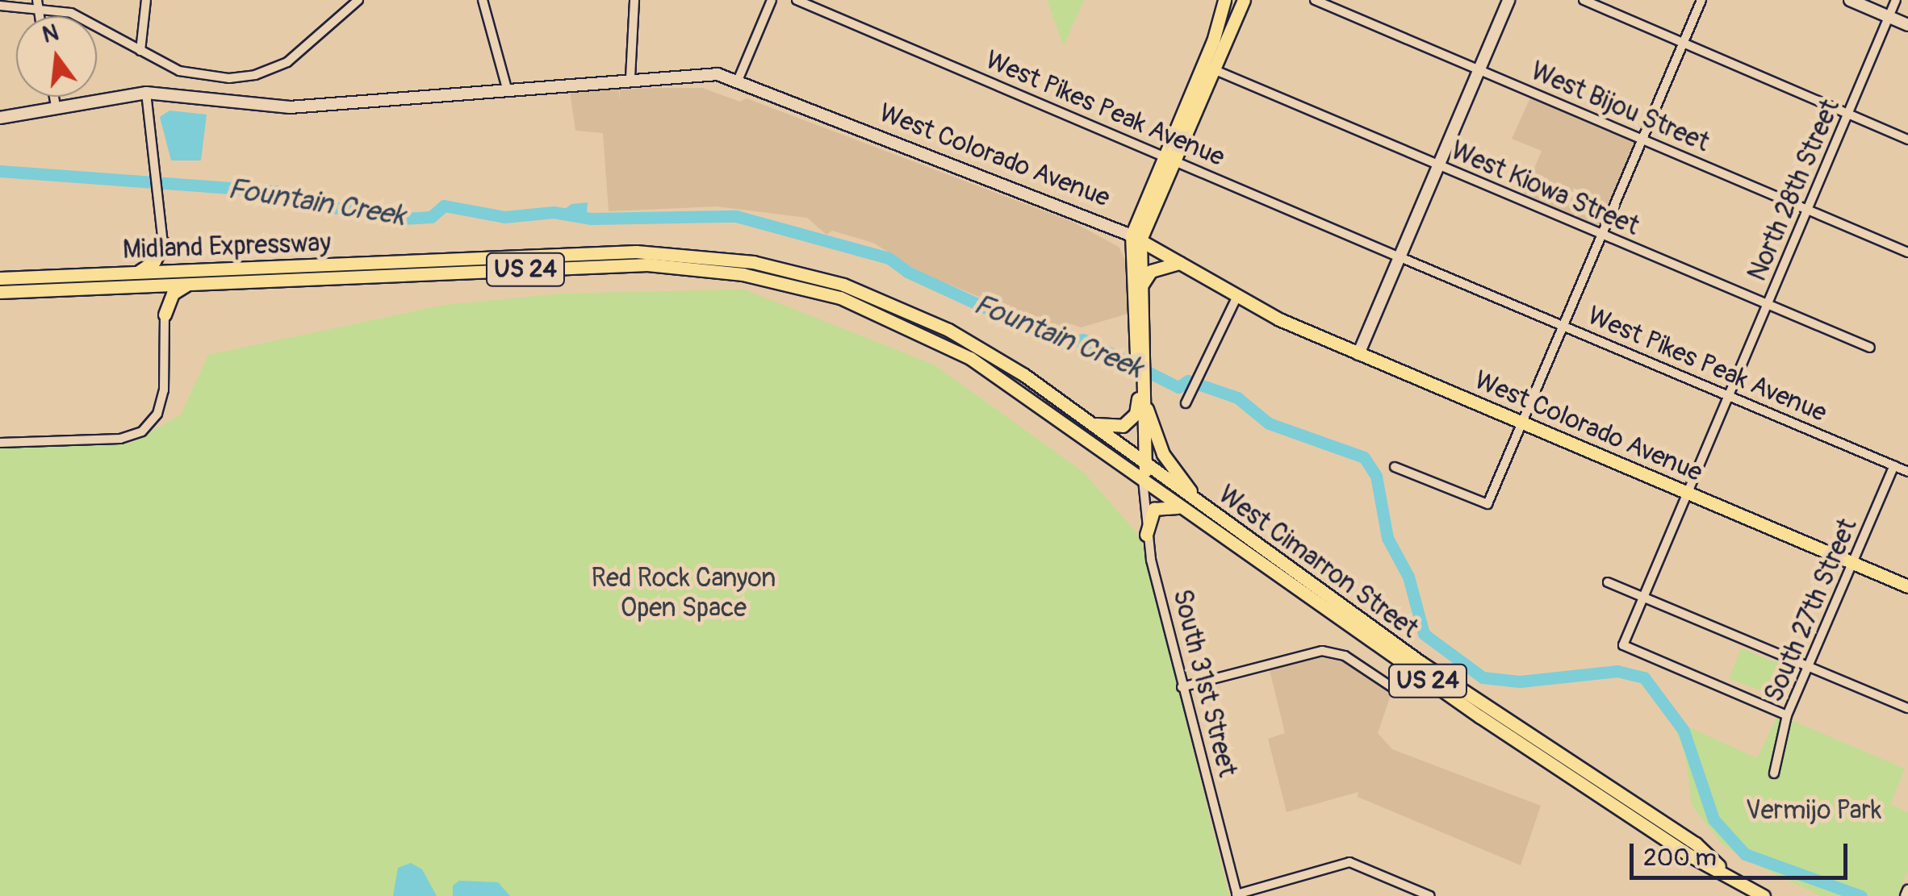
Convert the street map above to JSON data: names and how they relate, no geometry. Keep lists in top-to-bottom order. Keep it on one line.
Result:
{"streets":{"main road":["West Colorado Avenue","Midland Expressway","US 24","West Cimarron Street","South 31st Street"],"street":["West Bijou Street","West Pikes Peak Avenue","West Kiowa Street","North 28th Street","South 27th Street"]},"crossings":[["West Bijou Street","North 28th Street"],["West Pikes Peak Avenue","North 28th Street"],["West Pikes Peak Avenue","South 27th Street"],["West Pikes Peak Avenue","South 31st Street"],["West Colorado Avenue","North 28th Street"],["West Colorado Avenue","South 27th Street"],["West Colorado Avenue","South 31st Street"],["West Kiowa Street","North 28th Street"],["West Kiowa Street","South 31st Street"],["North 28th Street","South 27th Street"],["Midland Expressway","West Cimarron Street"],["West Cimarron Street","South 31st Street"]],"water":["Fountain Creek"],"parks":["Red Rock Canyon Open Space","Vermijo Park"],"scale_bar":"200 m","north":"top"}
